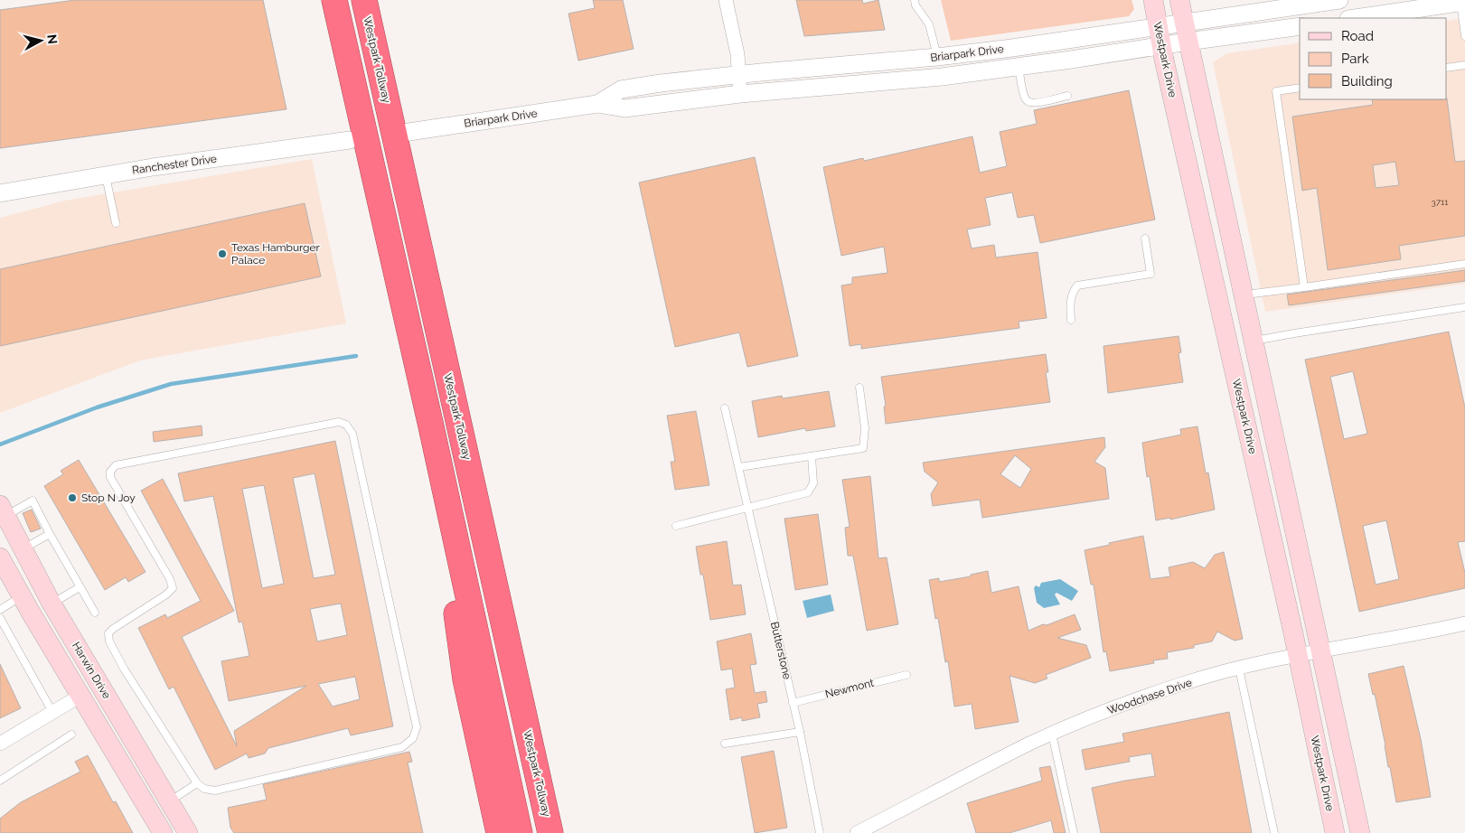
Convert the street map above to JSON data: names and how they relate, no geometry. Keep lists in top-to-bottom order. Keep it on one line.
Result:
{"streets":{"highway":["Westpark Tollway"],"main road":["Westpark Drive","Harwin Drive"],"street":["Briarpark Drive","Ranchester Drive","Woodchase Drive"],"lane":["Butterstone","Newmont"]},"crossings":[["Briarpark Drive","Westpark Drive"],["Westpark Drive","Woodchase Drive"],["Butterstone","Newmont"]],"places":["Texas Hamburger Palace","Stop N Joy"],"house_numbers":["3711"],"legend":["Road","Park","Building"],"north":"right"}
